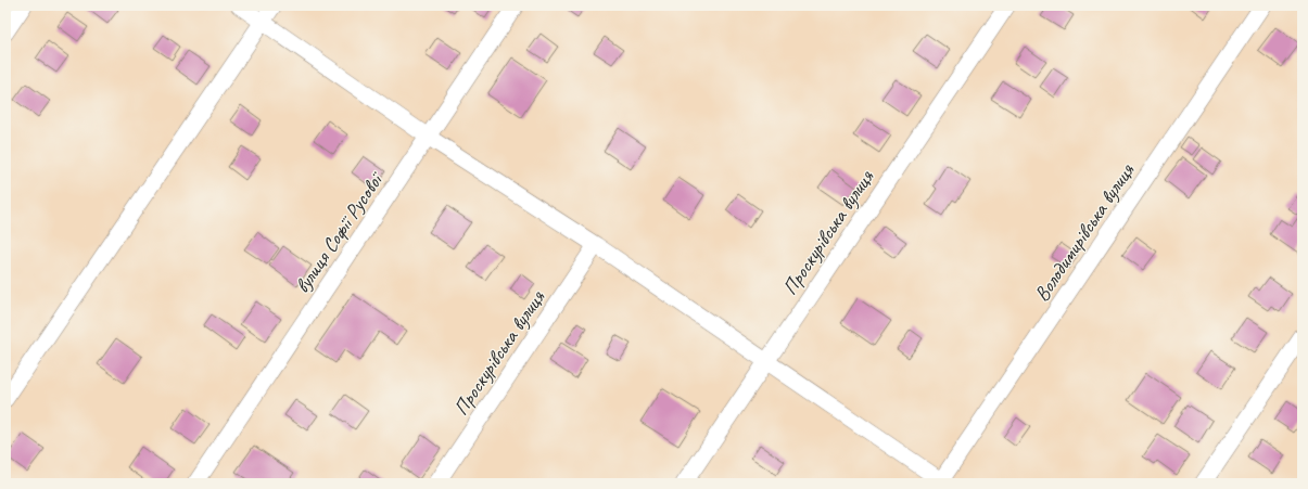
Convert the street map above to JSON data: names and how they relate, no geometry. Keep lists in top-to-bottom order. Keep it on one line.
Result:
{"streets":{"street":["Проскурівська вулиця","Володимирівська вулиця","вулиця Софії Русової"]}}
